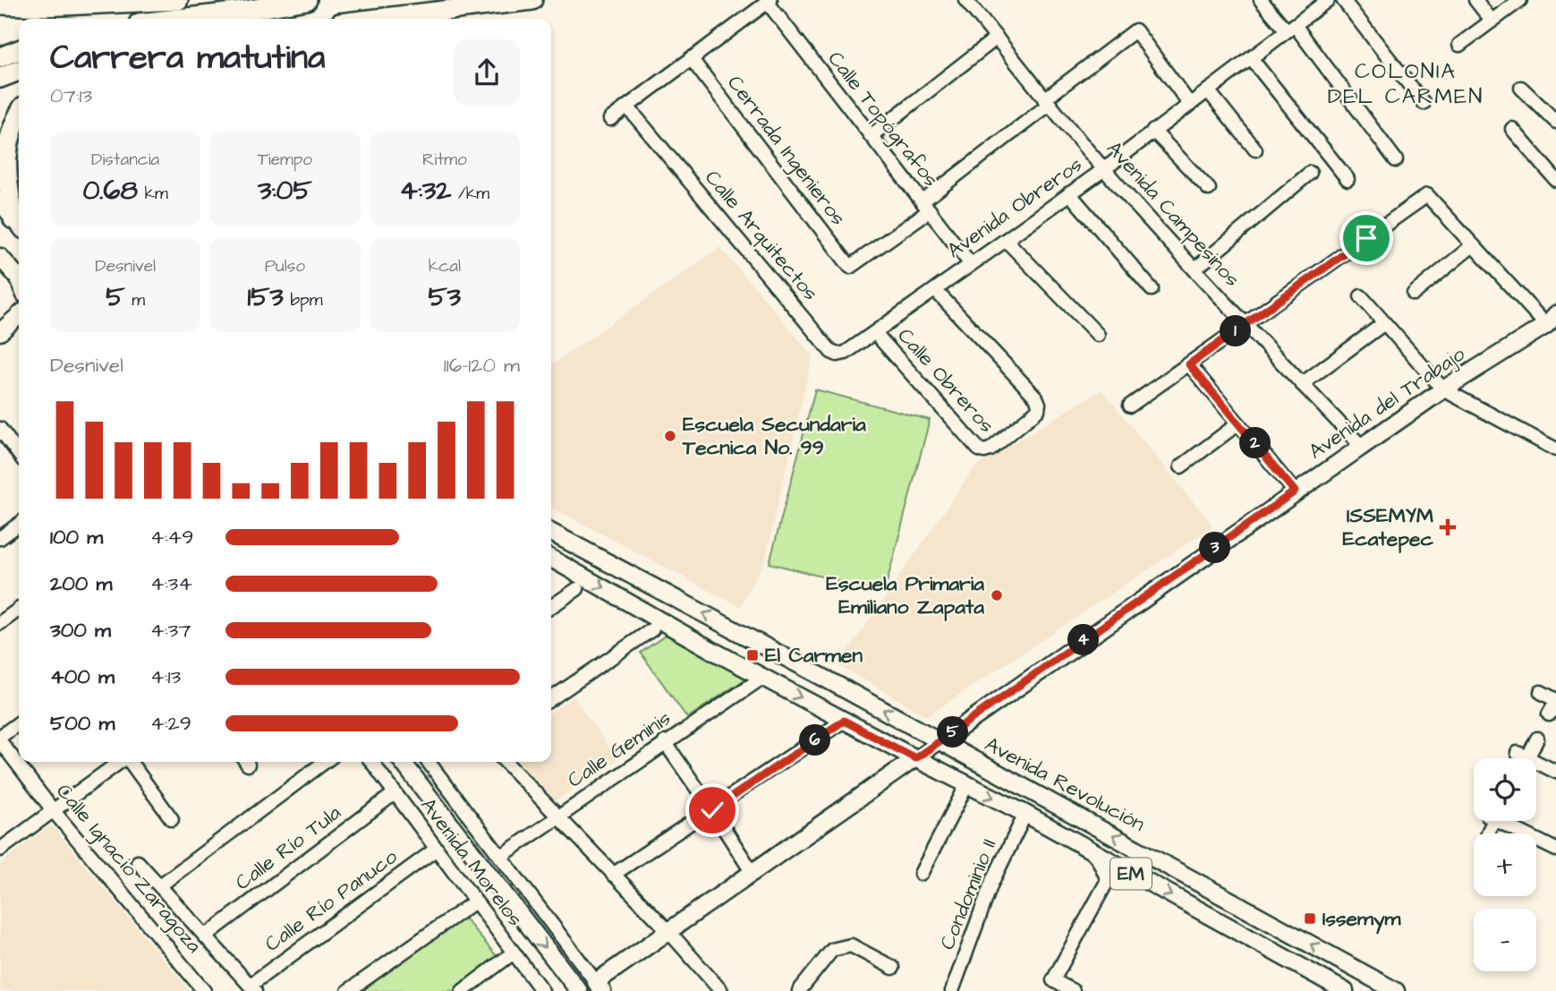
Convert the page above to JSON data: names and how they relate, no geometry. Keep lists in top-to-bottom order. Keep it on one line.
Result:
{"streets":{"main road":["Avenida del Trabajo","Avenida Revolución","EM"],"street":["Calle Topógrafos","Cerrada Ingenieros","Avenida Obreros","Avenida Campesinos","Calle Arquitectos","Calle Obreros","Calle Geminis","Calle Río Tula","Avenida Morelos","Calle Ignacio Zaragoza","Condominio II","Calle Río Panuco"]},"crossings":[["Calle Topógrafos","Cerrada Ingenieros"],["Calle Topógrafos","Avenida Obreros"],["Avenida Obreros","Avenida Campesinos"],["Avenida Obreros","Calle Arquitectos"],["Avenida Obreros","Calle Obreros"],["Avenida Campesinos","Avenida del Trabajo"],["Calle Arquitectos","Calle Obreros"],["Avenida del Trabajo","Avenida Revolución"],["Avenida del Trabajo","EM"],["Calle Geminis","EM"],["Calle Río Tula","Avenida Morelos"],["Avenida Morelos","Calle Río Panuco"],["EM","Condominio II"]],"districts":["COLONIA DEL CARMEN"],"places":{"other":["Escuela Secundaria Tecnica No. 99","Escuela Primaria Emiliano Zapata"],"health":["ISSEMYM Ecatepec"],"transit":["El Carmen","Issemym"]},"page":{"heading":["Carrera matutina","07:13"],"stats":[["Distancia","0.68 km"],["Tiempo","3:05"],["Ritmo","4:32 /km"],["Desnivel","5 m"],["Pulso","153 bpm"],["kcal","53"]],"pins":["1","2","3","4","5","6"],"chart":["Desnivel","116–120 m"],"list":[{"name":"100 m","note":"4:49"},{"name":"200 m","note":"4:34"},{"name":"300 m","note":"4:37"},{"name":"400 m","note":"4:13"},{"name":"500 m","note":"4:29"}],"map_buttons":["+","−"]}}
